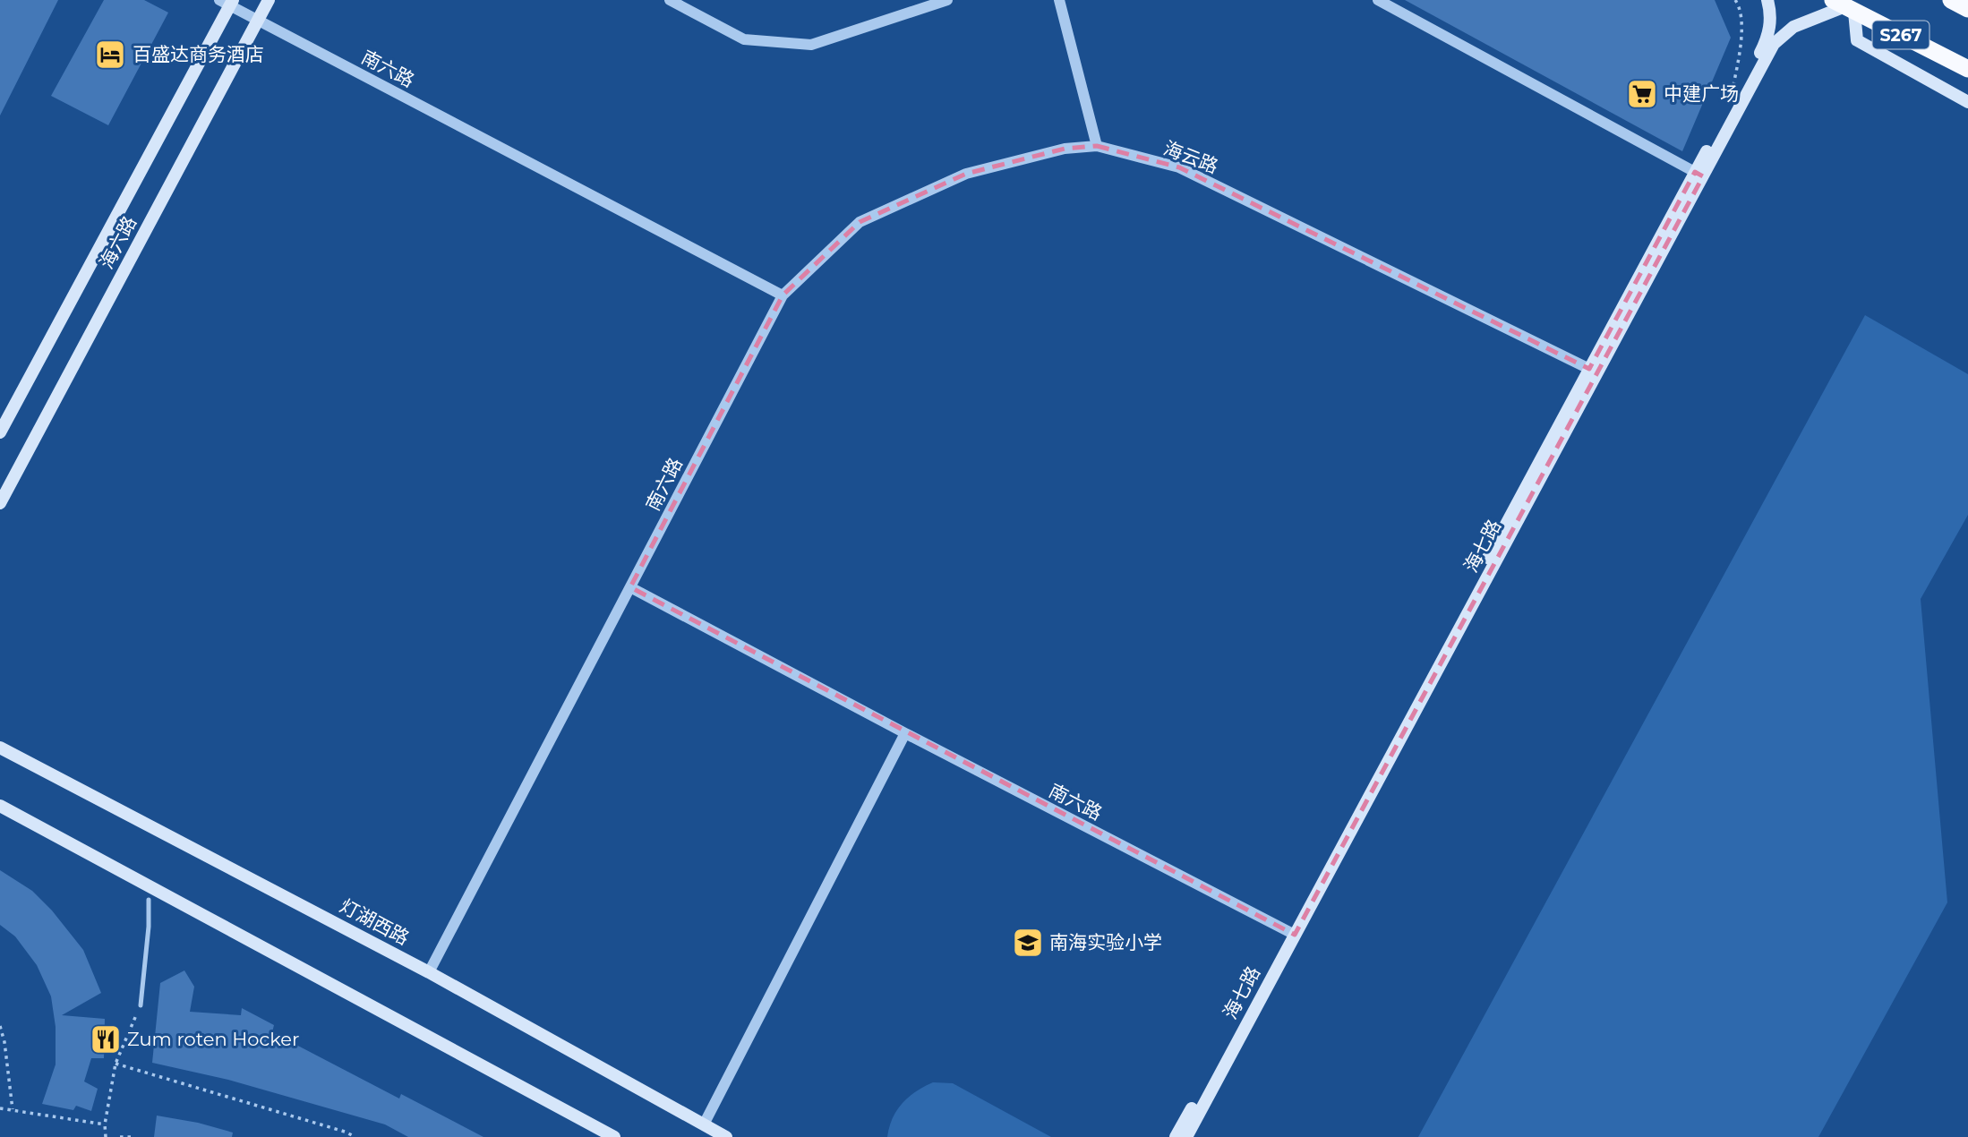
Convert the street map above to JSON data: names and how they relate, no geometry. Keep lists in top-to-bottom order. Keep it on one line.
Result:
{"streets":{"highway":["S267"],"main road":["海六路","海七路","灯湖西路"],"street":["南六路","海云路"]},"crossings":[["S267","海七路"],["南六路","海云路"],["南六路","海六路"],["南六路","海七路"],["海云路","海七路"]],"places":{"hotel":["百盛达商务酒店"],"supermarket":["中建广场"],"school or university":["南海实验小学"],"restaurant":["Zum roten Hocker"]}}
